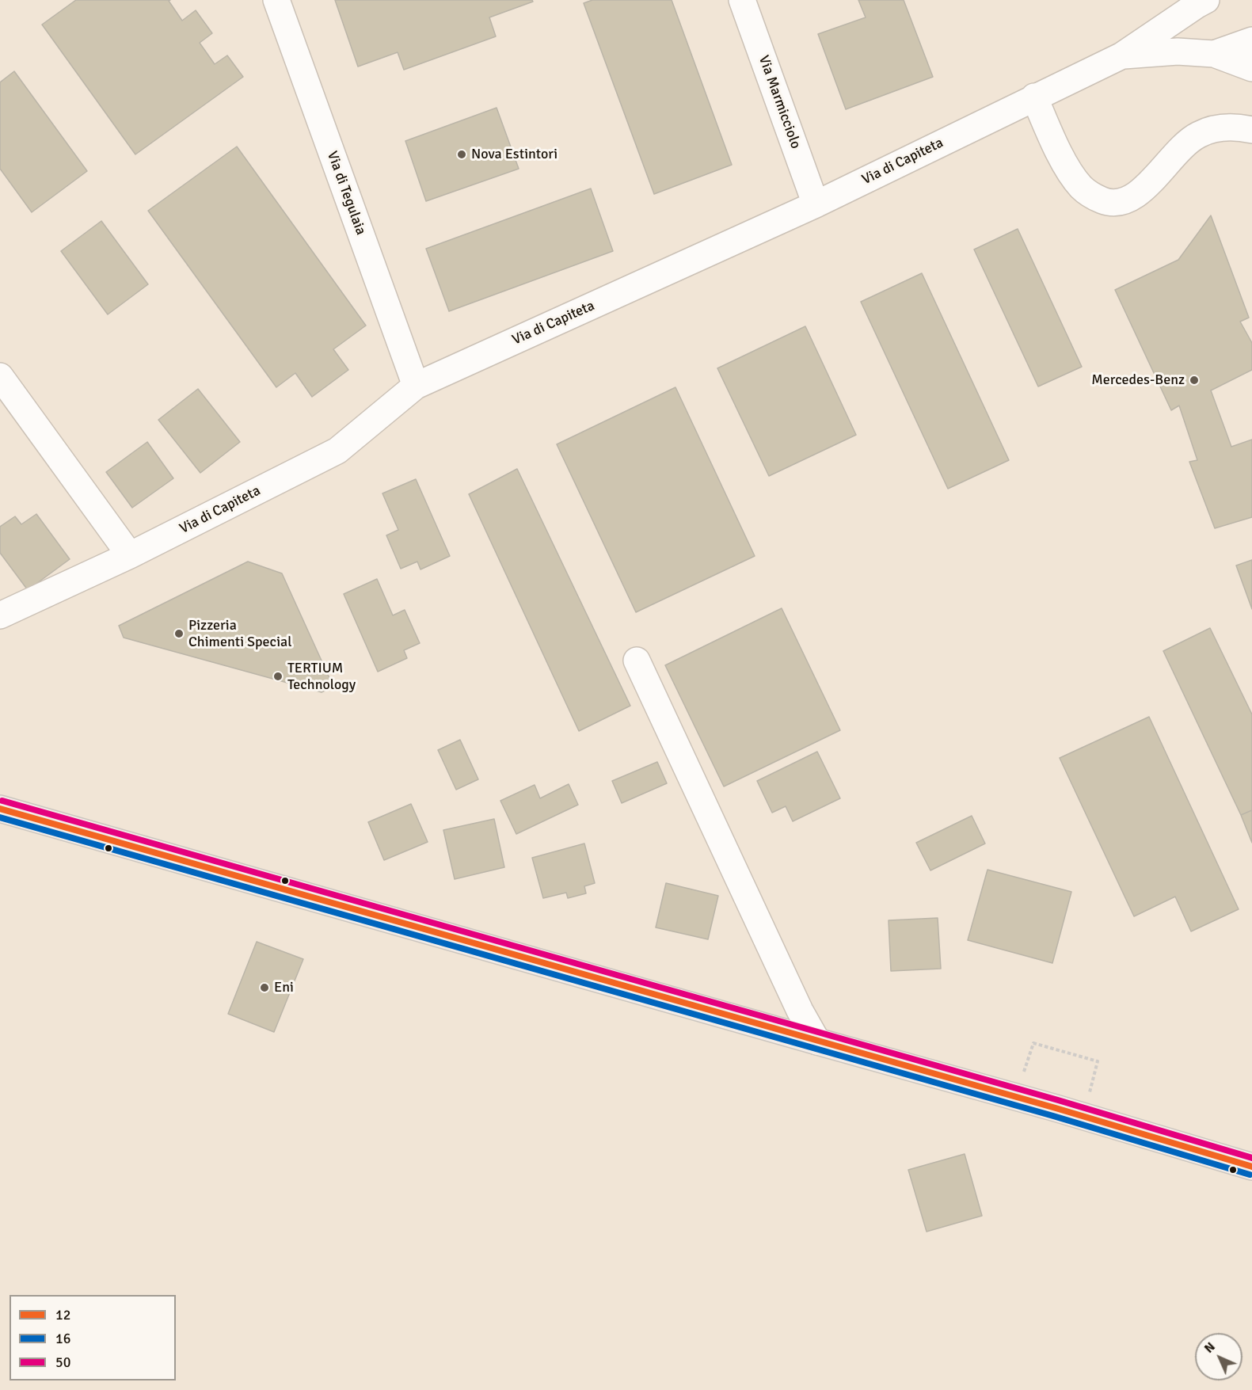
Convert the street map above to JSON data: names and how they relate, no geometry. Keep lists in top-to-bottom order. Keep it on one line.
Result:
{"streets":{"street":["Via Marmicciolo","Via di Capiteta","Via di Tegulaia"]},"crossings":[["Via Marmicciolo","Via di Capiteta"],["Via di Capiteta","Via di Tegulaia"]],"places":["Nova Estintori","Mercedes-Benz","Pizzeria Chimenti Special","TERTIUM Technology","Eni"],"lines":["transit line 50","transit line 12","transit line 16"],"legend":["12","16","50"],"north":"top left"}
